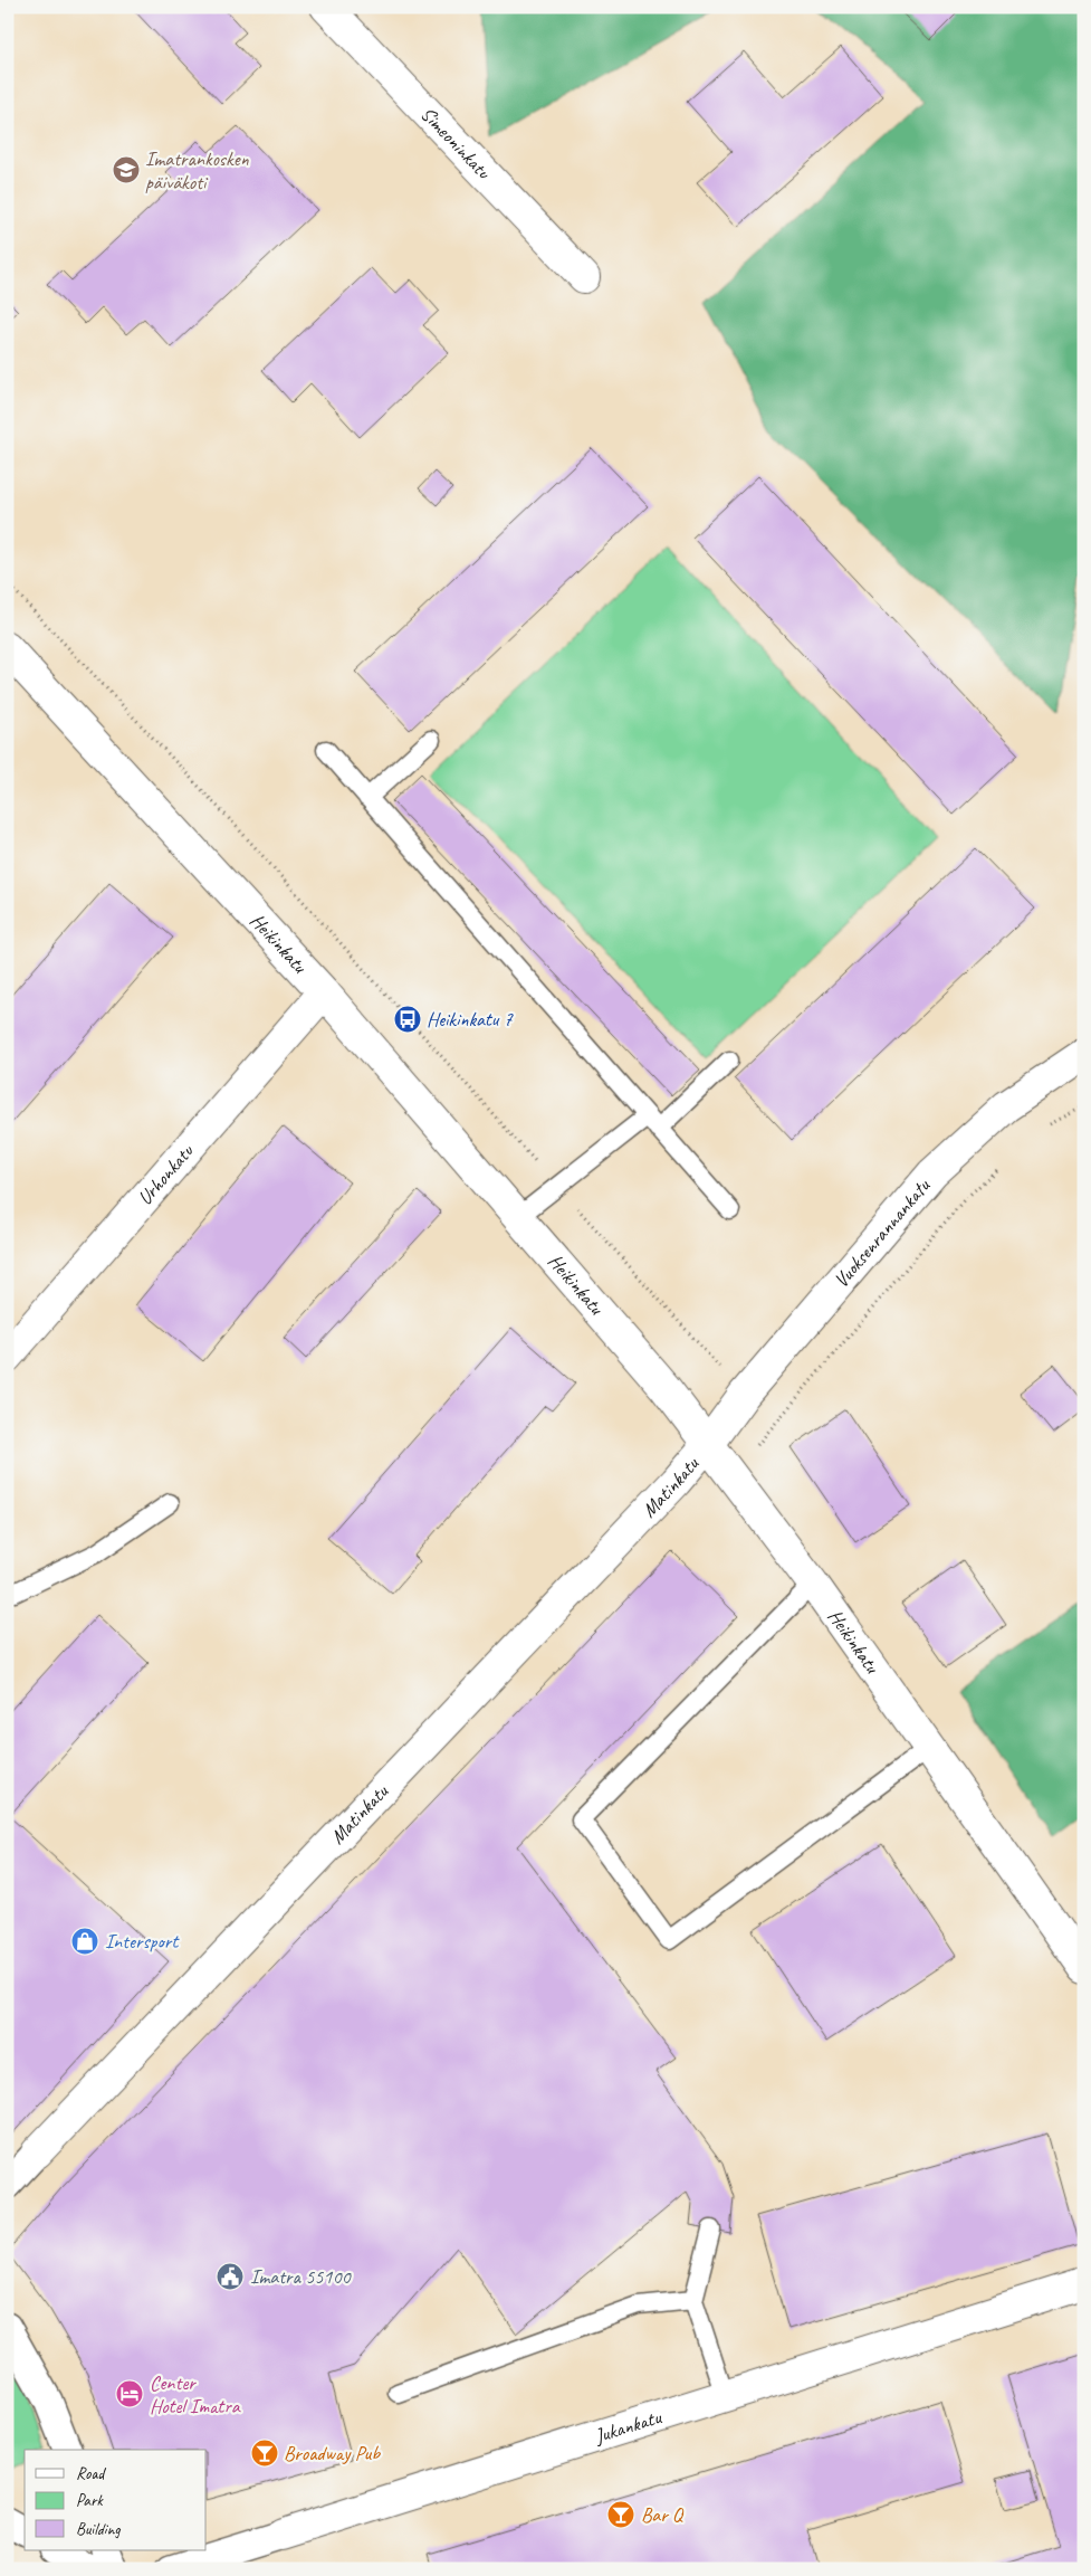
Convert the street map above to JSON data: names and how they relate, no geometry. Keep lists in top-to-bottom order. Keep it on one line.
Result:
{"streets":{"street":["Simeoninkatu","Heikinkatu","Urhonkatu","Vuoksenrannankatu","Matinkatu","Jukankatu"]},"crossings":[["Heikinkatu","Urhonkatu"],["Heikinkatu","Vuoksenrannankatu"],["Heikinkatu","Matinkatu"],["Vuoksenrannankatu","Matinkatu"]],"places":{"school or university":["Imatrankosken päiväkoti"],"bus stop":["Heikinkatu 7"],"shop":["Intersport"],"public building":["Imatra 55100"],"hotel":["Center Hotel Imatra"],"bar":["Broadway Pub","Bar Q"]},"legend":["Road","Park","Building"]}
